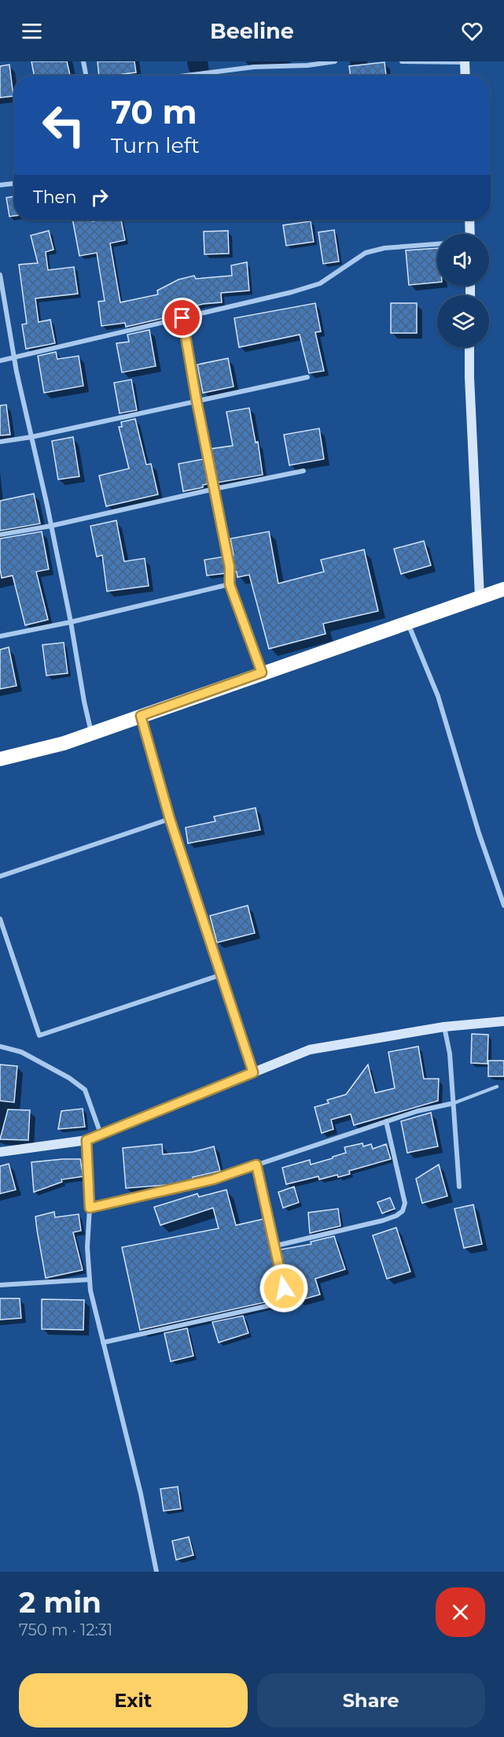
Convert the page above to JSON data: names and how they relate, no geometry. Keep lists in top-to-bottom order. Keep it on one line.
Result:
{"page":{"header":"Beeline","turn":["70 m","Turn left"],"then":"Then","heading":["2 min","750 m · 12:31"],"buttons":["Exit","Share"]}}
